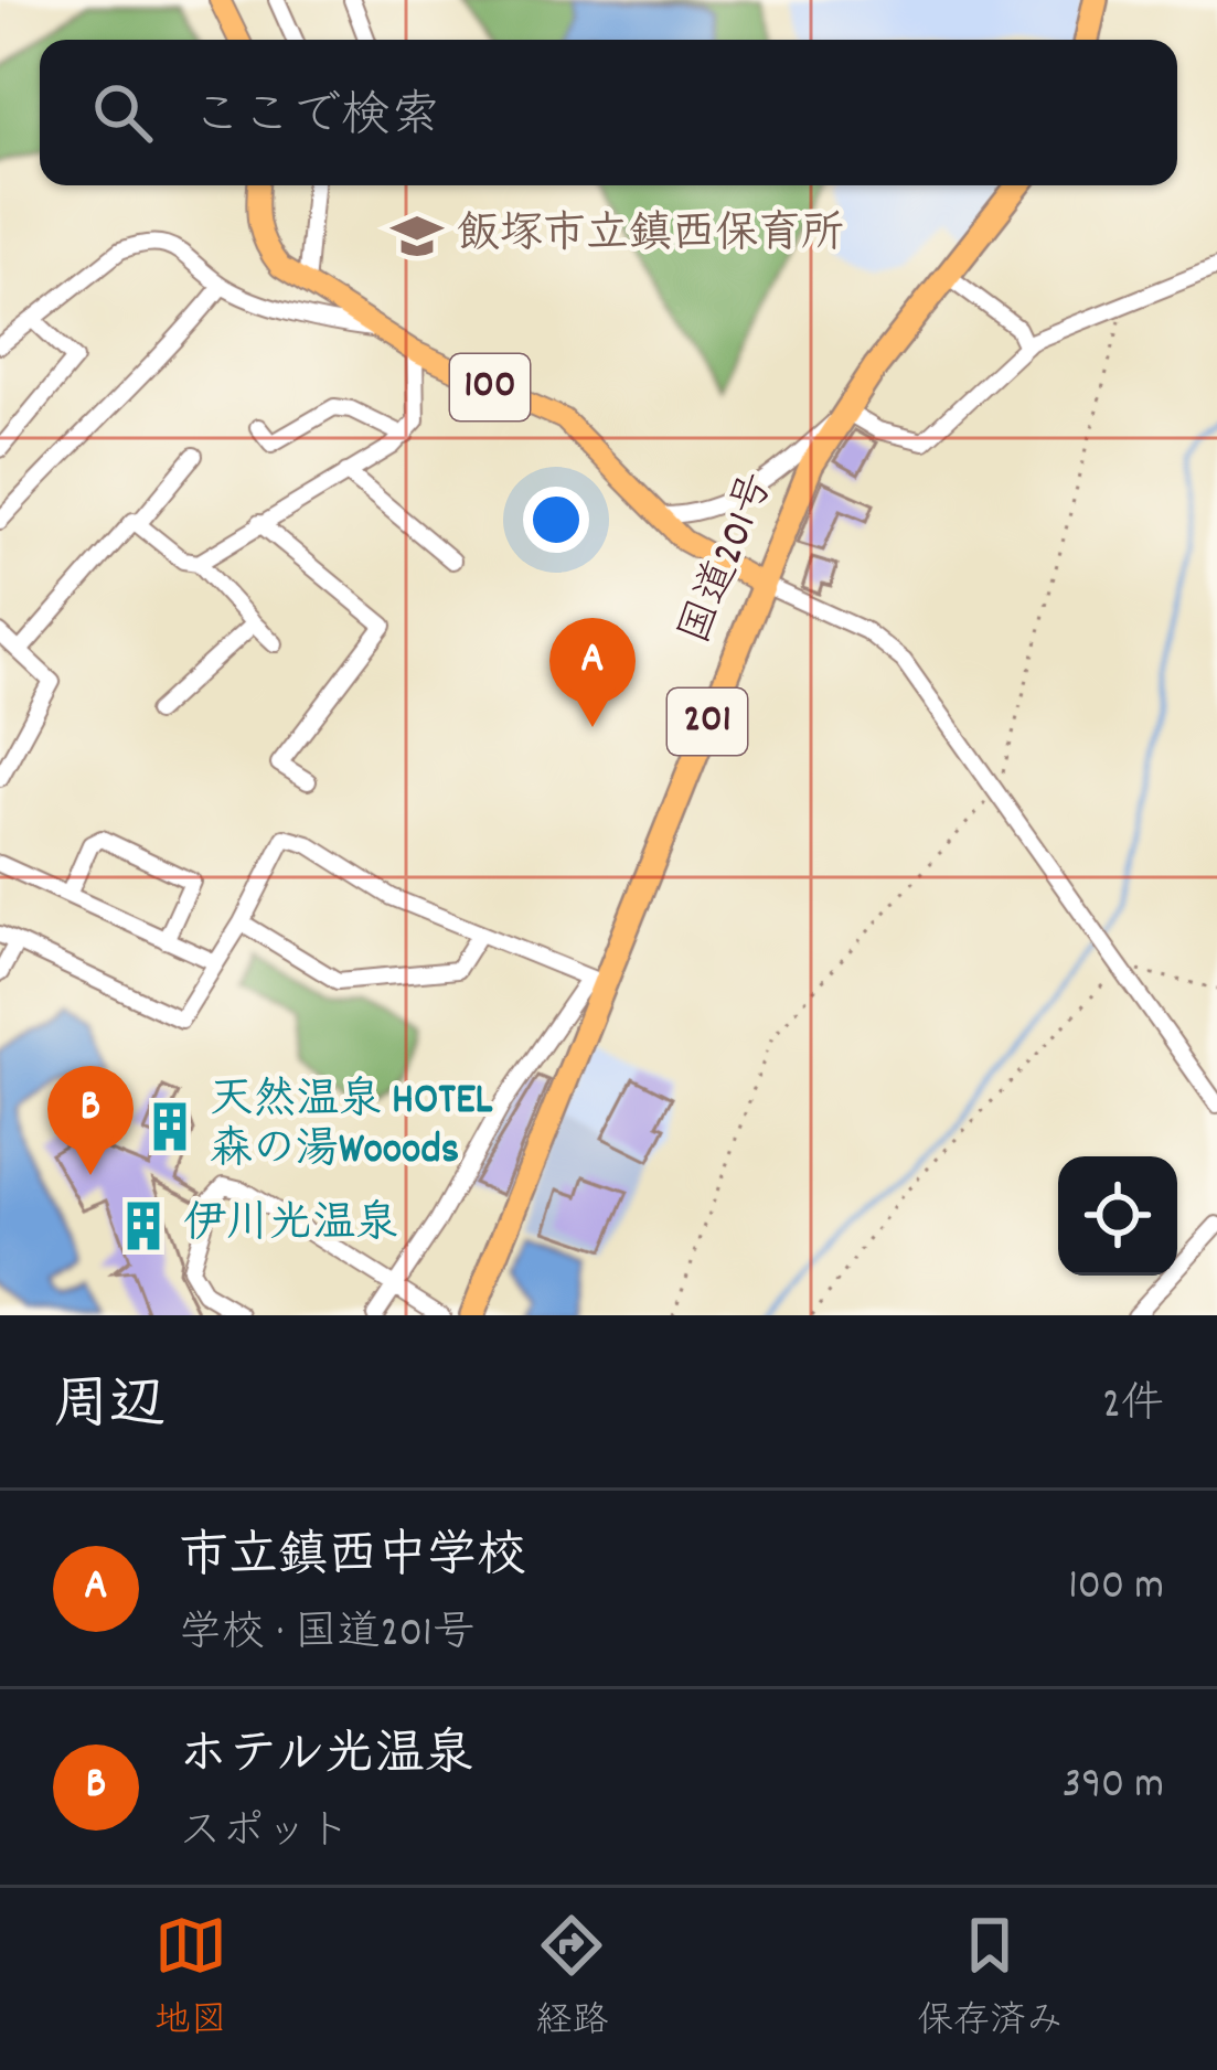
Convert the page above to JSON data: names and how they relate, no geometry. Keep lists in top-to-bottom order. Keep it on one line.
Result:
{"streets":{"highway":["国道201号","201"],"main road":["100"]},"crossings":[["100","国道201号"]],"places":{"school or university":["飯塚市立鎮西保育所"],"building":["天然温泉 HOTEL 森の湯Wooods","伊川光温泉"]},"page":{"search":"ここで検索","pins":["A","B"],"heading":["周辺","2件"],"list":[{"mark":"A","name":"市立鎮西中学校","note":"学校 · 国道201号","value":"100 m"},{"mark":"B","name":"ホテル光温泉","note":"スポット","value":"390 m"}],"nav":["地図","経路","保存済み"]}}
